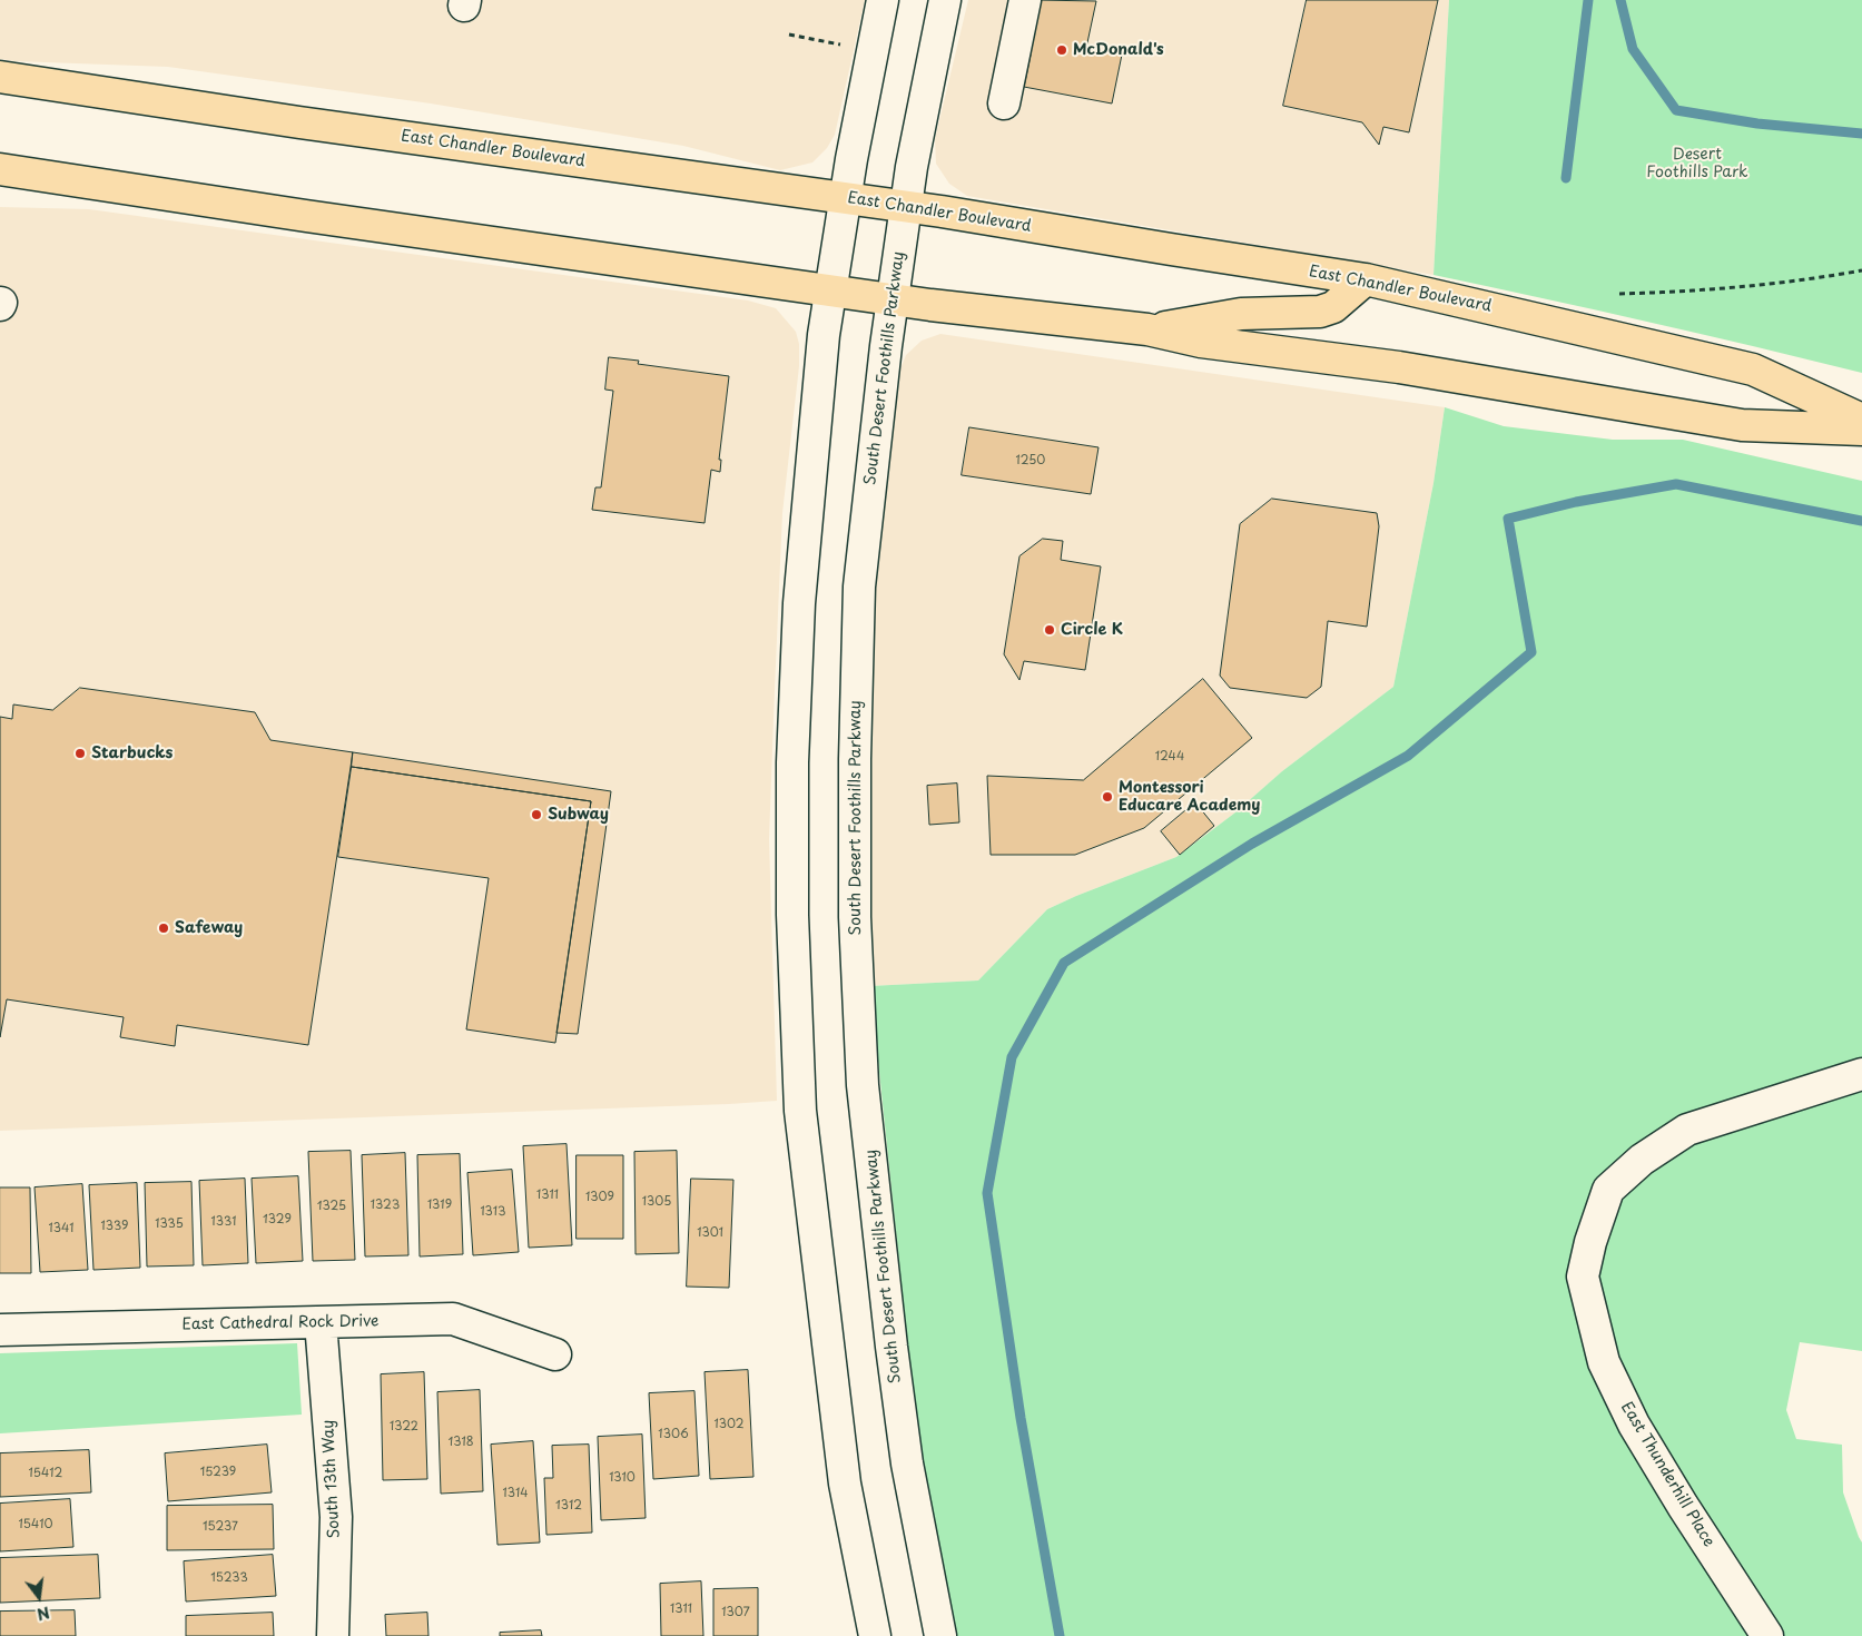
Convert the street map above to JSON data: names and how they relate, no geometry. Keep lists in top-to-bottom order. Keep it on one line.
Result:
{"streets":{"main road":["East Chandler Boulevard"],"street":["South Desert Foothills Parkway","East Cathedral Rock Drive","East Thunderhill Place","South 13th Way"]},"crossings":[["East Chandler Boulevard","South Desert Foothills Parkway"],["East Cathedral Rock Drive","South 13th Way"]],"parks":["Desert Foothills Park"],"places":["McDonald's","Circle K","Starbucks","Montessori Educare Academy","Subway","Safeway"],"house_numbers":["1250","1244","1311","1309","1305","1323","1319","1325","1313","1329","1331","1335","1339","1341","1301","1302","1322","1306","1318","15239","15412","1310","1314","1312","15410","15237","15233","1311","1307"],"north":"bottom"}
